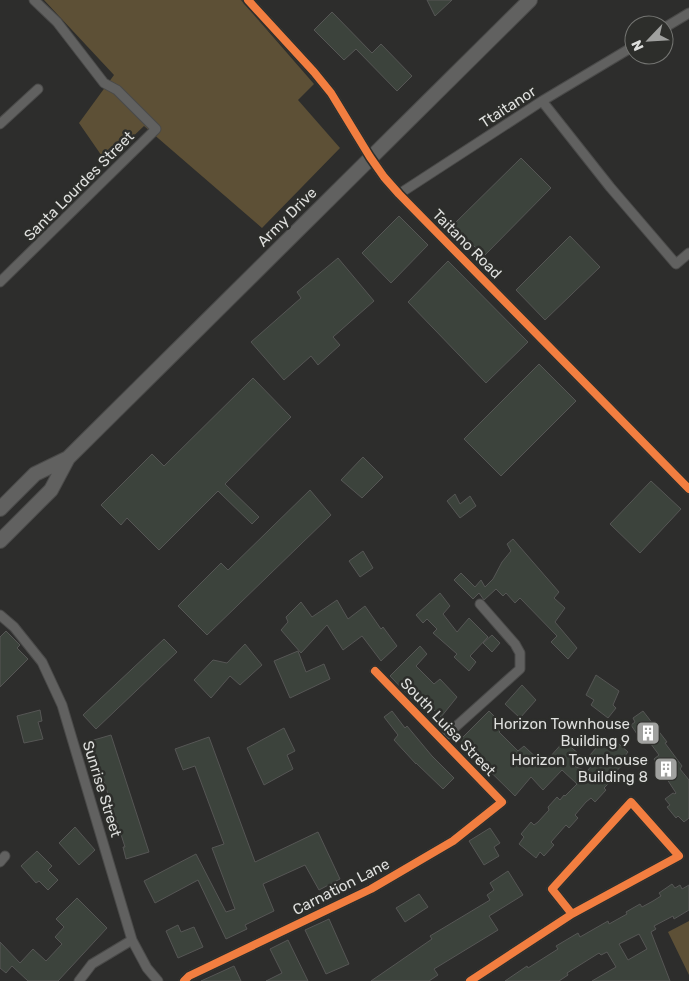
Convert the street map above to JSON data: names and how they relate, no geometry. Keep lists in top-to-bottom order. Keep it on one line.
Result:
{"streets":{"main road":["Army Drive"],"street":["Ttaitanor","Santa Lourdes Street","Taitano Road","South Luisa Street","Sunrise Street","Carnation Lane"]},"crossings":[["Ttaitanor","Taitano Road"],["Army Drive","Taitano Road"],["South Luisa Street","Carnation Lane"]],"places":{"building":["Horizon Townhouse Building 9","Horizon Townhouse Building 8"]},"north":"bottom left"}
